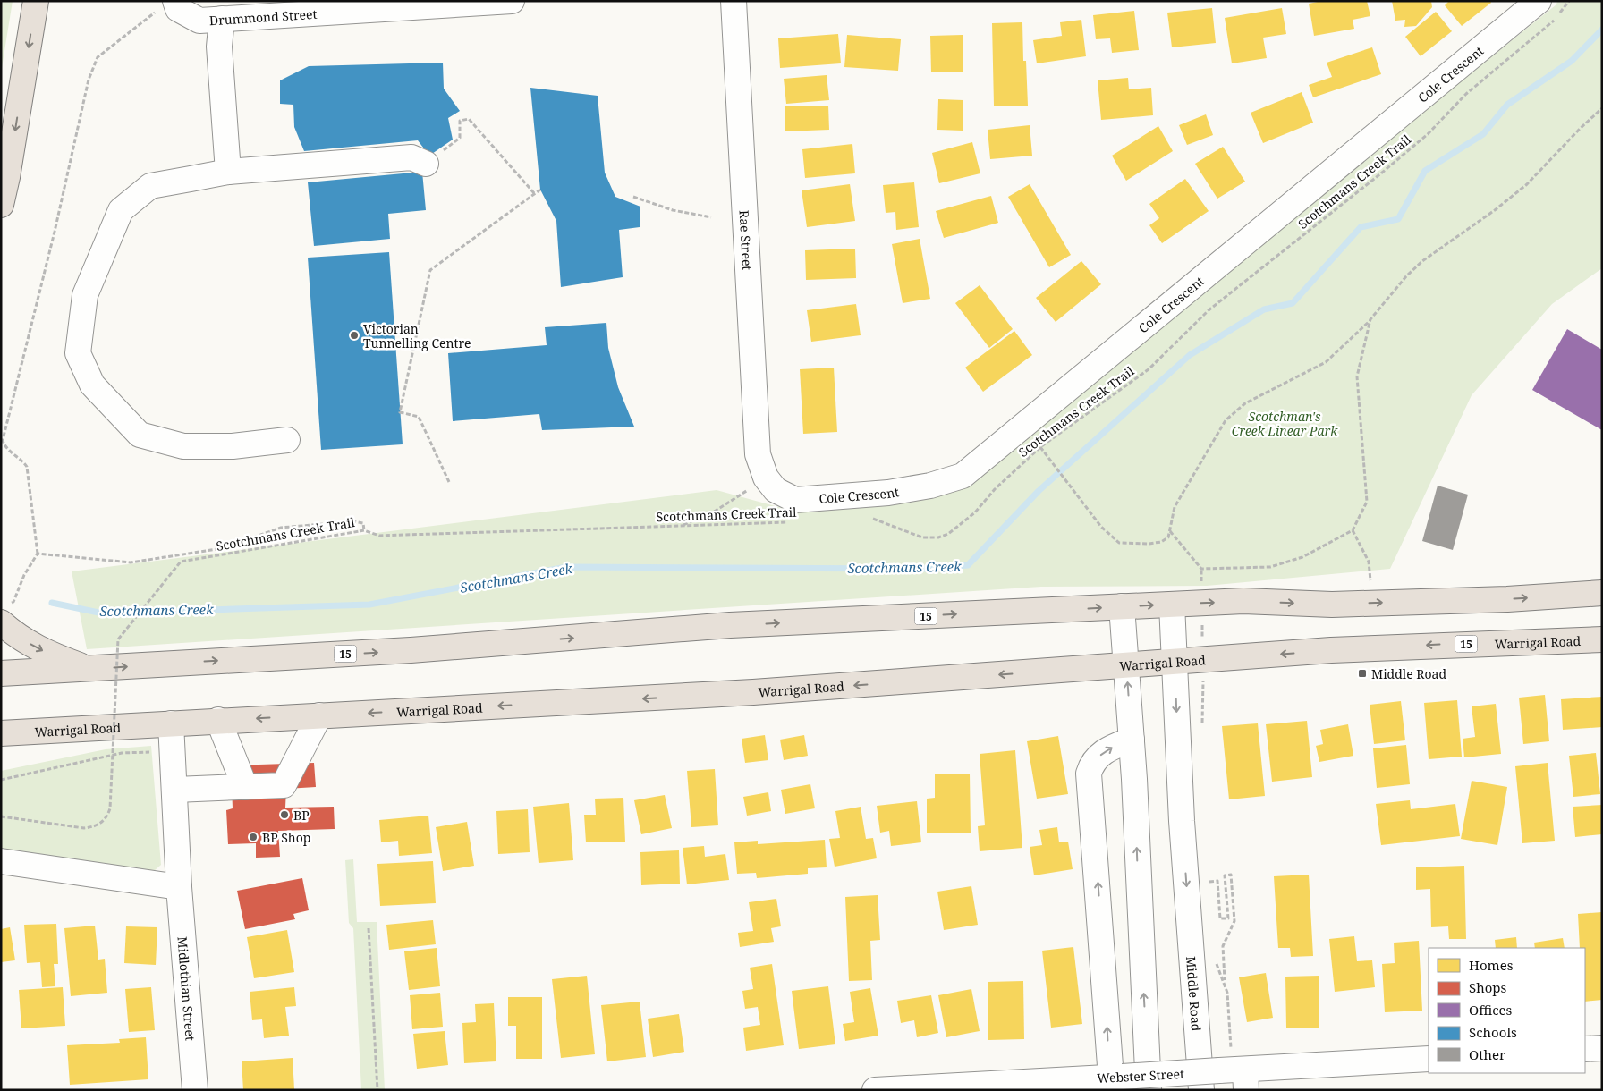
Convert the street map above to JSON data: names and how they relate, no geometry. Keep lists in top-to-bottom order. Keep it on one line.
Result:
{"streets":{"highway":["15","Warrigal Road"],"street":["Drummond Street","Cole Crescent","Rae Street","Midlothian Street","Middle Road","Webster Street"],"path":["Scotchmans Creek Trail"]},"crossings":[["Cole Crescent","Rae Street"],["15","Middle Road"],["Warrigal Road","Midlothian Street"],["Warrigal Road","Middle Road"]],"water":["Scotchmans Creek"],"parks":["Scotchman's Creek Linear Park"],"places":{"other":["Victorian Tunnelling Centre","BP","BP Shop"],"transit":["Middle Road"]},"legend":["Homes","Shops","Offices","Schools","Other"]}
